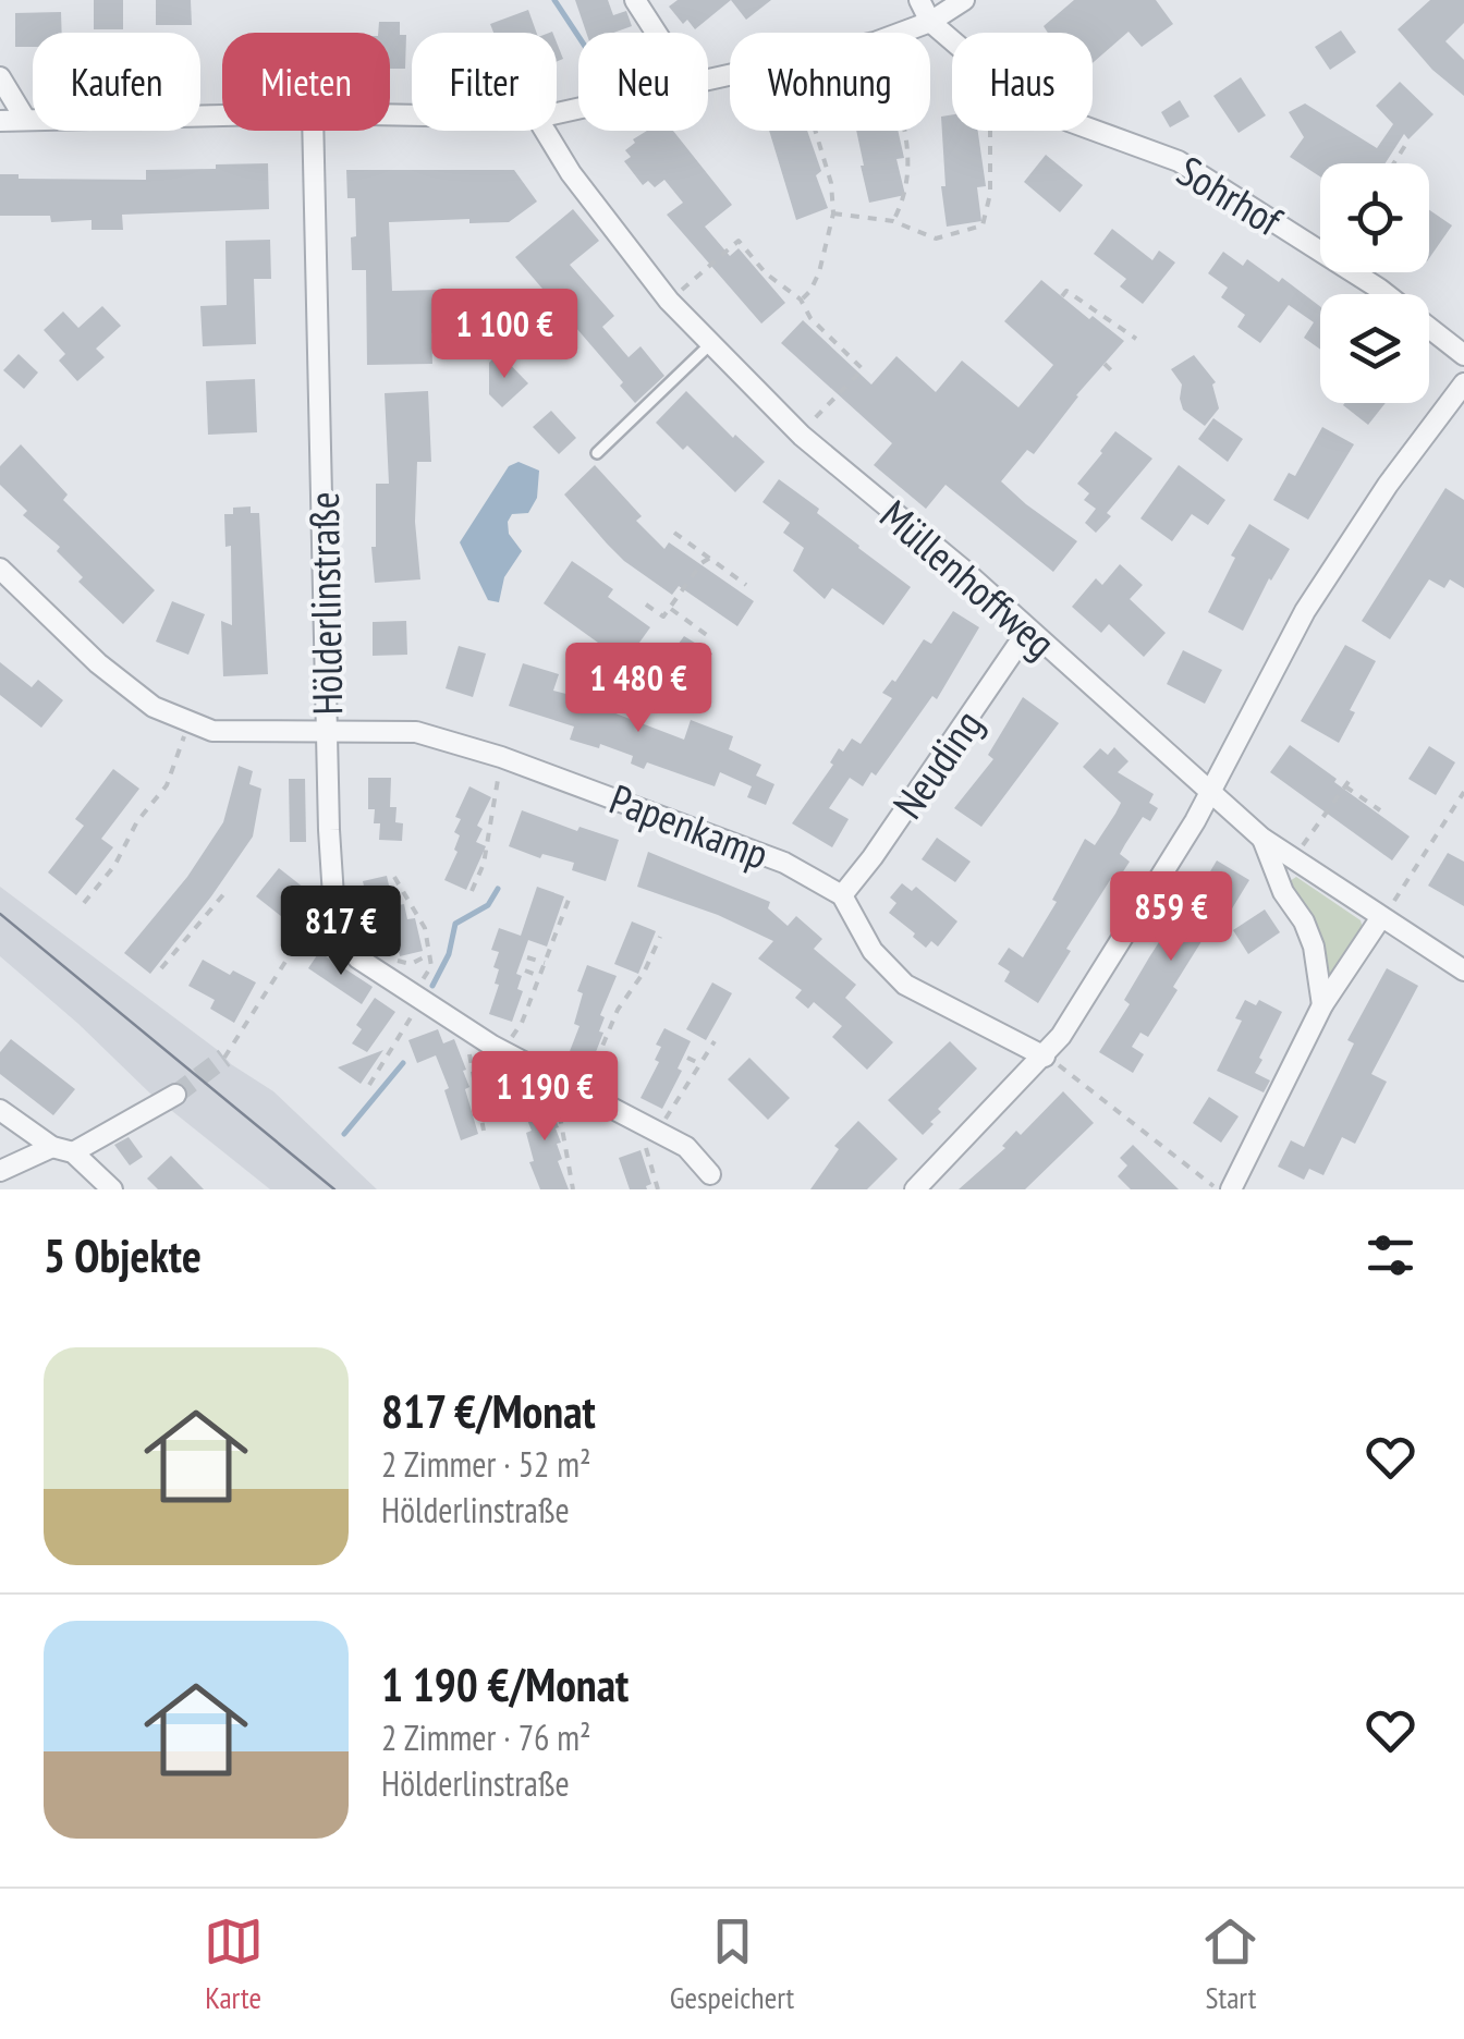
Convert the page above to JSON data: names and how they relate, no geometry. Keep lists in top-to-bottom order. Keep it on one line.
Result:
{"streets":{"street":["Sohrhof","Müllenhoffweg","Hölderlinstraße","Neuding","Papenkamp"]},"crossings":[["Müllenhoffweg","Neuding"],["Hölderlinstraße","Papenkamp"],["Neuding","Papenkamp"]],"page":{"chip":["Kaufen","Mieten","Filter","Neu","Wohnung","Haus"],"price":["1 100 €","1 480 €","859 €","817 €","1 190 €"],"heading":"5 Objekte","list":[{"name":"817 €/Monat","note":"2 Zimmer · 52 m² · Hölderlinstraße"},{"name":"1 190 €/Monat","note":"2 Zimmer · 76 m² · Hölderlinstraße"}],"tabs":["Karte","Gespeichert","Start"]}}
